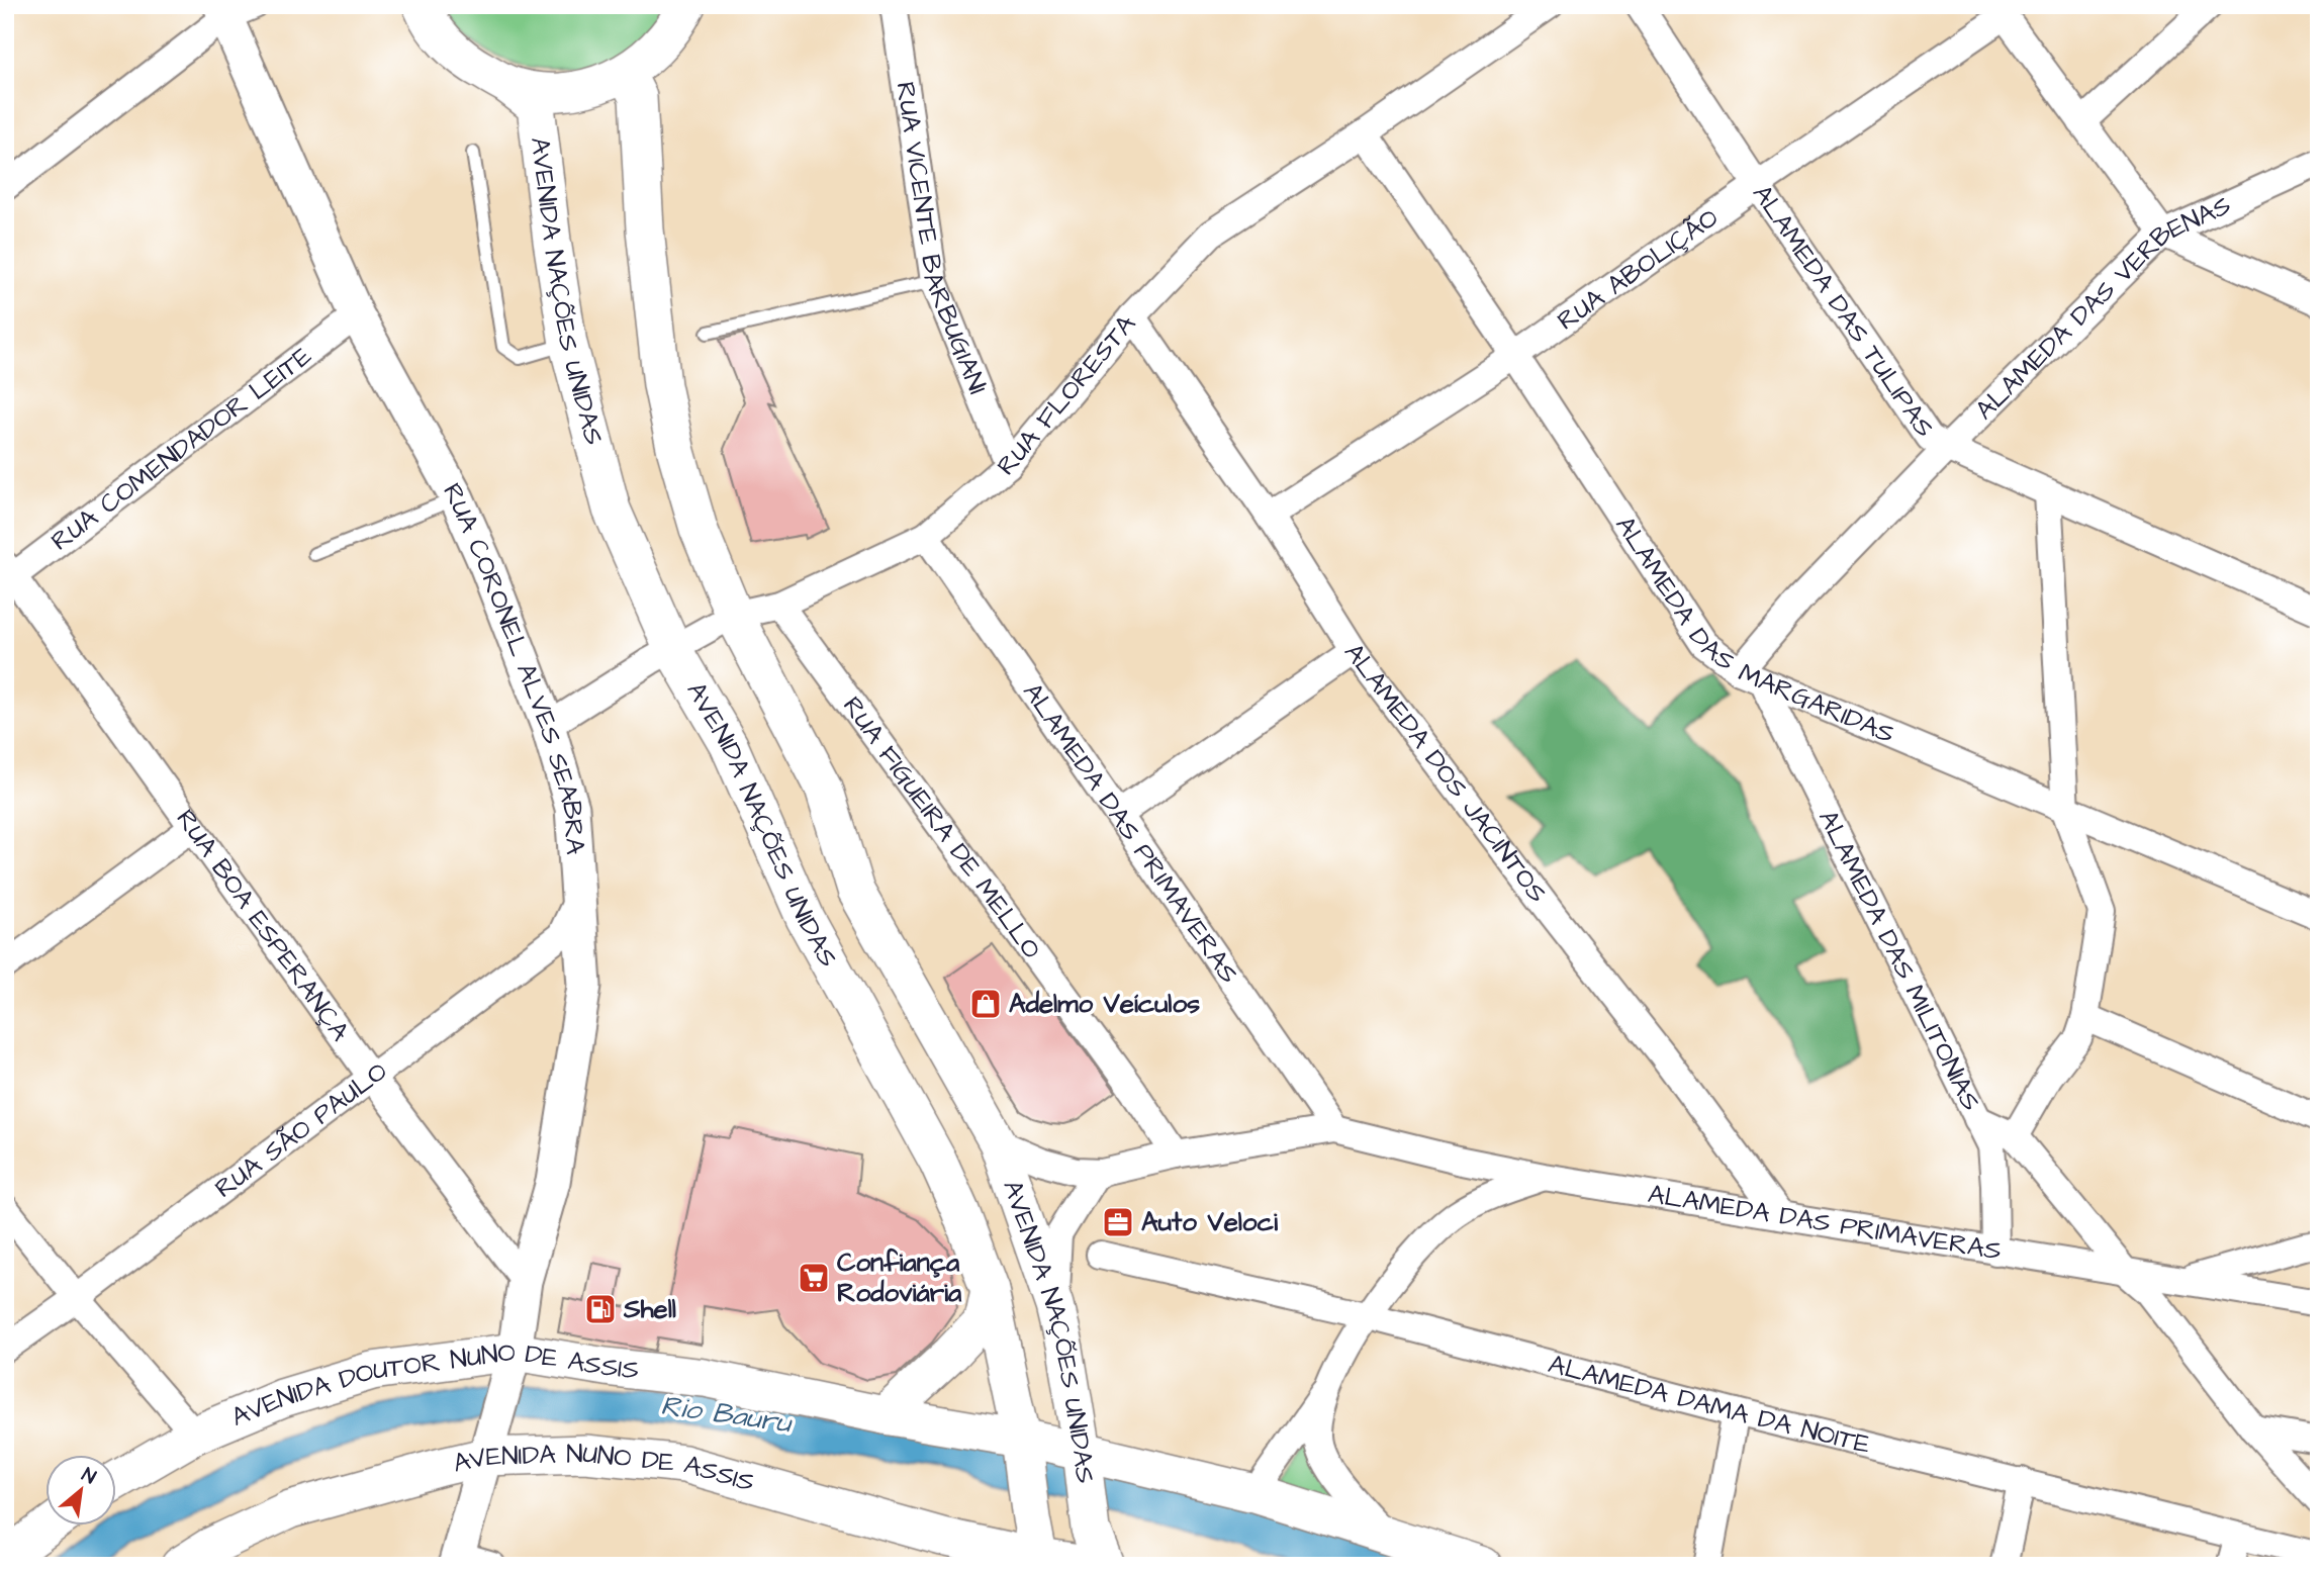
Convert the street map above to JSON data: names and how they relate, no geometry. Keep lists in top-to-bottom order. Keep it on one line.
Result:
{"streets":{"main road":["AVENIDA NAÇÕES UNIDAS","AVENIDA DOUTOR NUNO DE ASSIS","AVENIDA NUNO DE ASSIS"],"street":["RUA VICENTE BARBUGIANI","RUA ABOLIÇÃO","ALAMEDA DAS TULIPAS","ALAMEDA DAS VERBENAS","RUA FLORESTA","RUA COMENDADOR LEITE","ALAMEDA DAS MARGARIDAS","RUA CORONEL ALVES SEABRA","ALAMEDA DOS JACINTOS","RUA FIGUEIRA DE MELLO","ALAMEDA DAS PRIMAVERAS","RUA BOA ESPERANÇA","ALAMEDA DAS MILITONIAS","RUA SÃO PAULO","ALAMEDA DAMA DA NOITE"]},"crossings":[["RUA VICENTE BARBUGIANI","RUA FLORESTA"],["RUA ABOLIÇÃO","ALAMEDA DAS TULIPAS"],["RUA ABOLIÇÃO","ALAMEDA DAS MARGARIDAS"],["RUA ABOLIÇÃO","ALAMEDA DOS JACINTOS"],["AVENIDA NAÇÕES UNIDAS","RUA FLORESTA"],["AVENIDA NAÇÕES UNIDAS","ALAMEDA DAS PRIMAVERAS"],["AVENIDA NAÇÕES UNIDAS","AVENIDA DOUTOR NUNO DE ASSIS"],["AVENIDA NAÇÕES UNIDAS","AVENIDA NUNO DE ASSIS"],["ALAMEDA DAS TULIPAS","ALAMEDA DAS VERBENAS"],["ALAMEDA DAS VERBENAS","ALAMEDA DAS MARGARIDAS"],["ALAMEDA DAS VERBENAS","ALAMEDA DAS MILITONIAS"],["RUA FLORESTA","ALAMEDA DAS MARGARIDAS"],["RUA FLORESTA","RUA CORONEL ALVES SEABRA"],["RUA FLORESTA","ALAMEDA DOS JACINTOS"],["RUA FLORESTA","RUA FIGUEIRA DE MELLO"],["RUA FLORESTA","ALAMEDA DAS PRIMAVERAS"],["RUA COMENDADOR LEITE","RUA CORONEL ALVES SEABRA"],["RUA COMENDADOR LEITE","RUA BOA ESPERANÇA"],["ALAMEDA DAS MARGARIDAS","ALAMEDA DAS MILITONIAS"],["RUA CORONEL ALVES SEABRA","RUA BOA ESPERANÇA"],["RUA CORONEL ALVES SEABRA","RUA SÃO PAULO"],["RUA CORONEL ALVES SEABRA","AVENIDA DOUTOR NUNO DE ASSIS"],["RUA CORONEL ALVES SEABRA","AVENIDA NUNO DE ASSIS"],["ALAMEDA DOS JACINTOS","ALAMEDA DAS PRIMAVERAS"],["RUA FIGUEIRA DE MELLO","ALAMEDA DAS PRIMAVERAS"],["ALAMEDA DAS PRIMAVERAS","ALAMEDA DAS MILITONIAS"],["RUA BOA ESPERANÇA","RUA SÃO PAULO"]],"water":["Rio Bauru"],"places":{"shop":["Adelmo Veículos"],"office":["Auto Veloci"],"supermarket":["Confiança Rodoviária"],"fuel station":["Shell"]},"north":"top right"}
